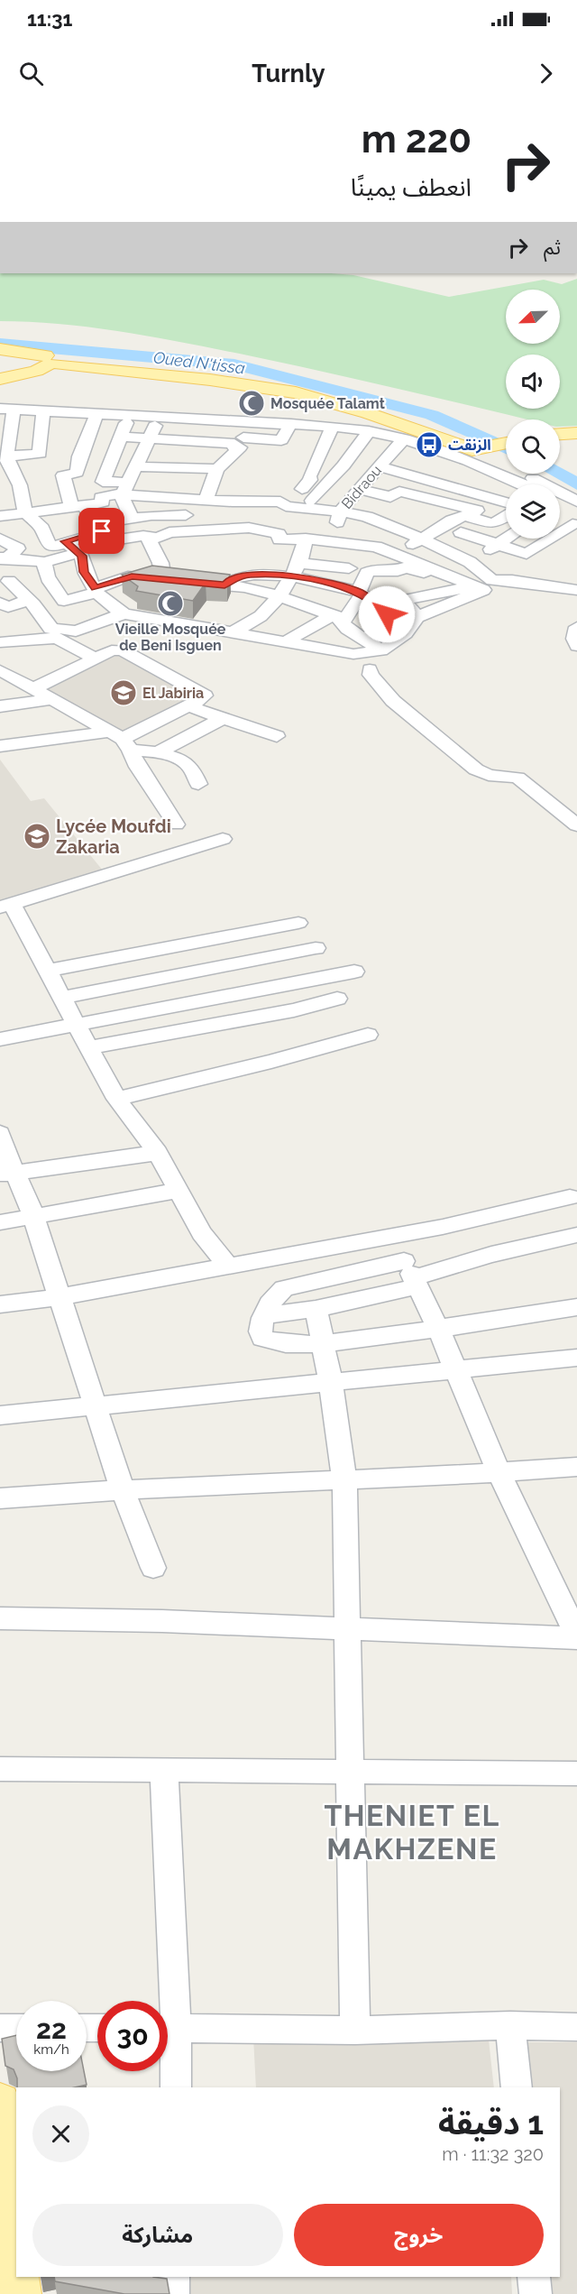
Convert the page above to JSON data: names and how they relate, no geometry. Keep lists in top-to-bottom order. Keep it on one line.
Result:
{"streets":{"street":["Bidraou"]},"districts":["THENIET EL MAKHZENE"],"water":["Oued N'tissa"],"places":{"mosque":["Mosquée Talamt","Vieille Mosquée de Beni Isguen"],"bus stop":["الزنقت"],"school or university":["El Jabiria","Lycée Moufdi Zakaria"]},"north":"bottom left","page":{"status":"11:31","header":"Turnly","turn":["220 m","انعطف يمينًا"],"then":"ثم","speed":"22 km/h","limit":"30","heading":["1 دقيقة","320 m · 11:32"],"buttons":["خروج","مشاركة"]}}
